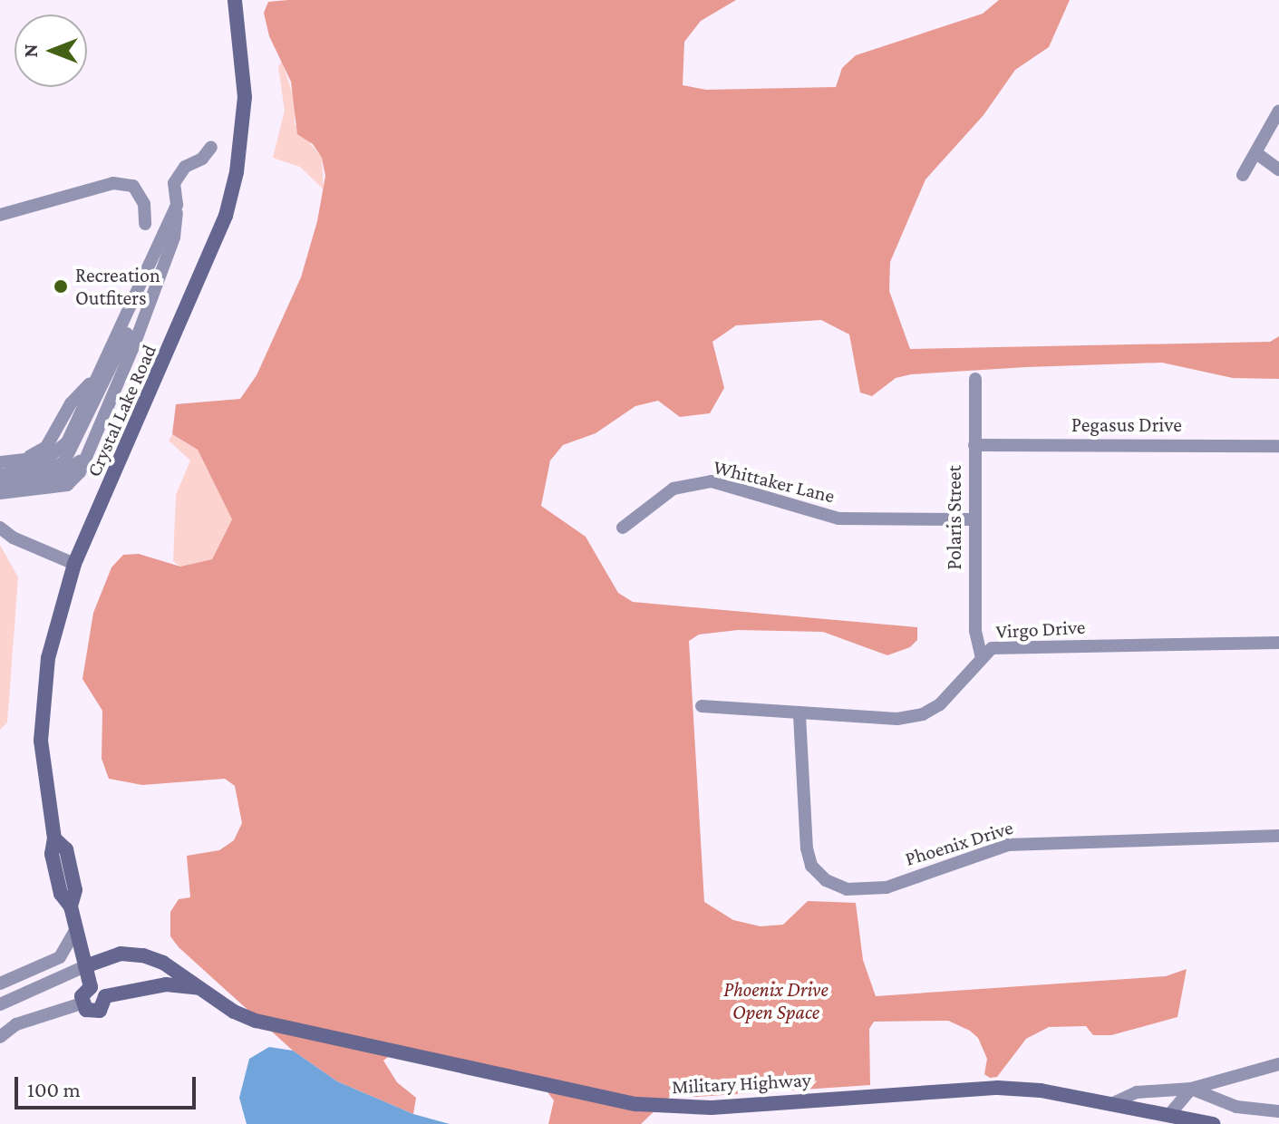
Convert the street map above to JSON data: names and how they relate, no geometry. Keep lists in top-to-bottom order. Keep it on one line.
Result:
{"streets":{"street":["Crystal Lake Road","Pegasus Drive","Whittaker Lane","Polaris Street","Virgo Drive","Phoenix Drive","Military Highway"]},"crossings":[["Crystal Lake Road","Military Highway"],["Pegasus Drive","Polaris Street"],["Whittaker Lane","Polaris Street"],["Polaris Street","Virgo Drive"],["Virgo Drive","Phoenix Drive"]],"parks":["Phoenix Drive Open Space"],"places":["Recreation Outfiters"],"scale_bar":"100 m","north":"left"}
